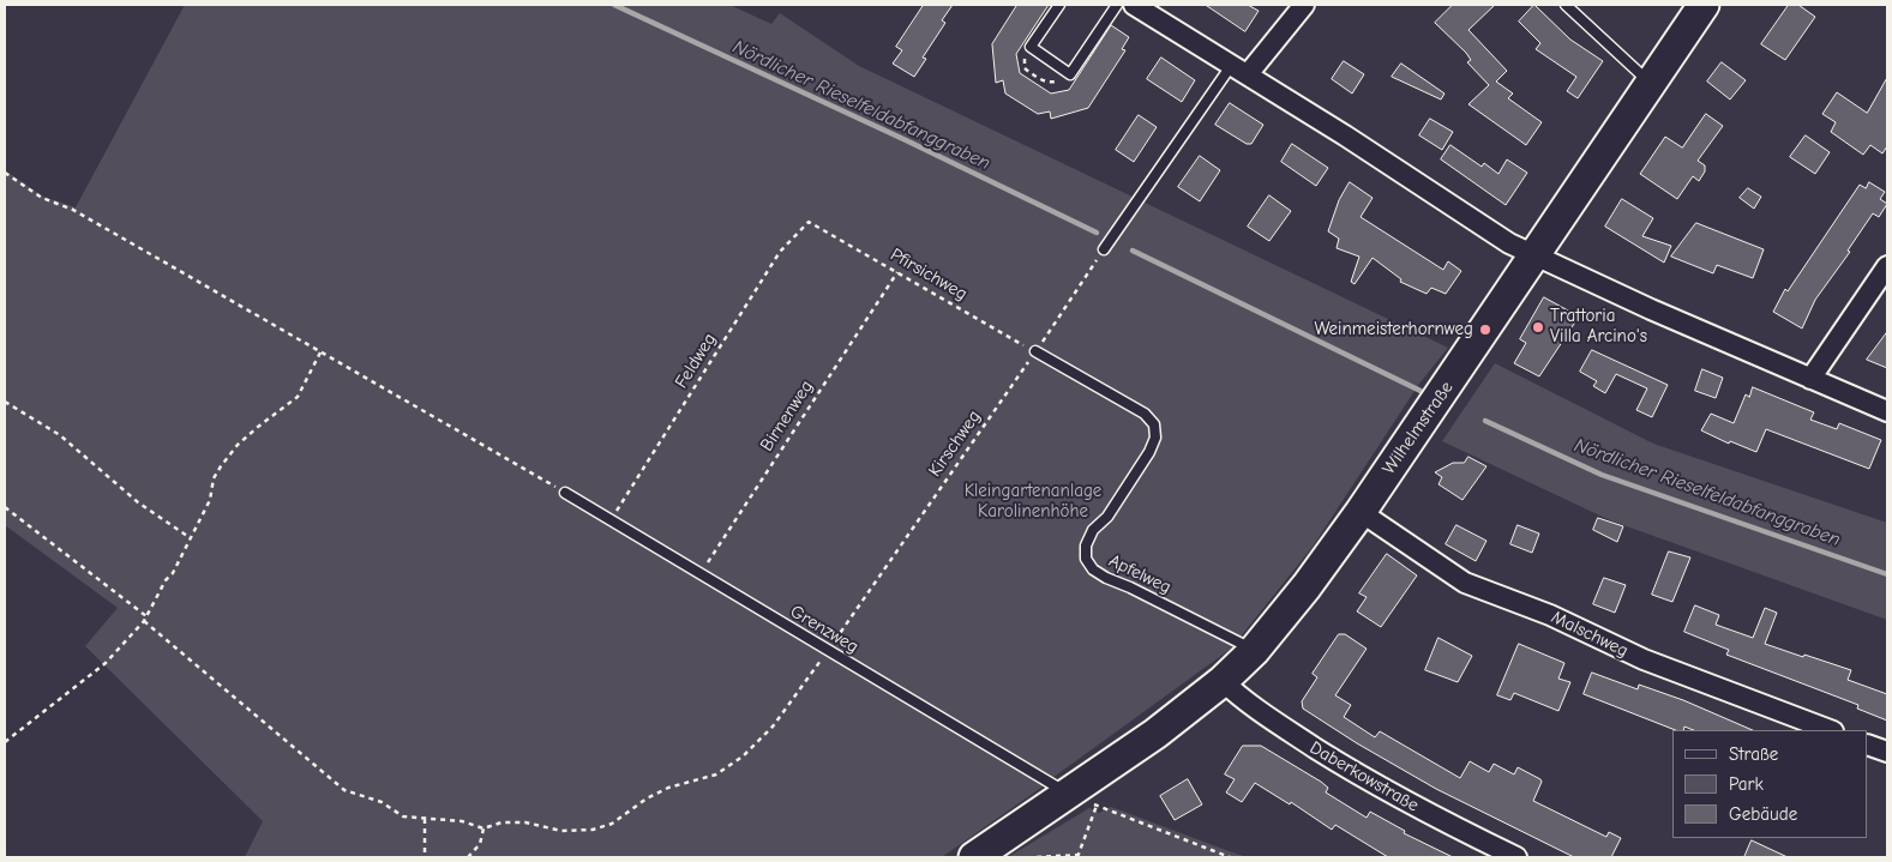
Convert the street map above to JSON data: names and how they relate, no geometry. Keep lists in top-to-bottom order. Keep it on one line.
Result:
{"streets":{"main road":["Wilhelmstraße"],"street":["Malschweg","Daberkowstraße"],"lane":["Apfelweg","Grenzweg"],"path":["Pfirsichweg","Feldweg","Birnenweg","Kirschweg"]},"crossings":[["Pfirsichweg","Feldweg"],["Pfirsichweg","Birnenweg"],["Pfirsichweg","Kirschweg"],["Pfirsichweg","Apfelweg"],["Feldweg","Grenzweg"],["Birnenweg","Grenzweg"],["Wilhelmstraße","Apfelweg"],["Wilhelmstraße","Grenzweg"],["Wilhelmstraße","Malschweg"],["Wilhelmstraße","Daberkowstraße"],["Kirschweg","Apfelweg"],["Kirschweg","Grenzweg"]],"water":["Nördlicher Rieselfeldabfanggraben"],"parks":["Kleingartenanlage Karolinenhöhe"],"places":["Trattoria Villa Arcino's","Weinmeisterhornweg"],"legend":["Straße","Park","Gebäude"]}
